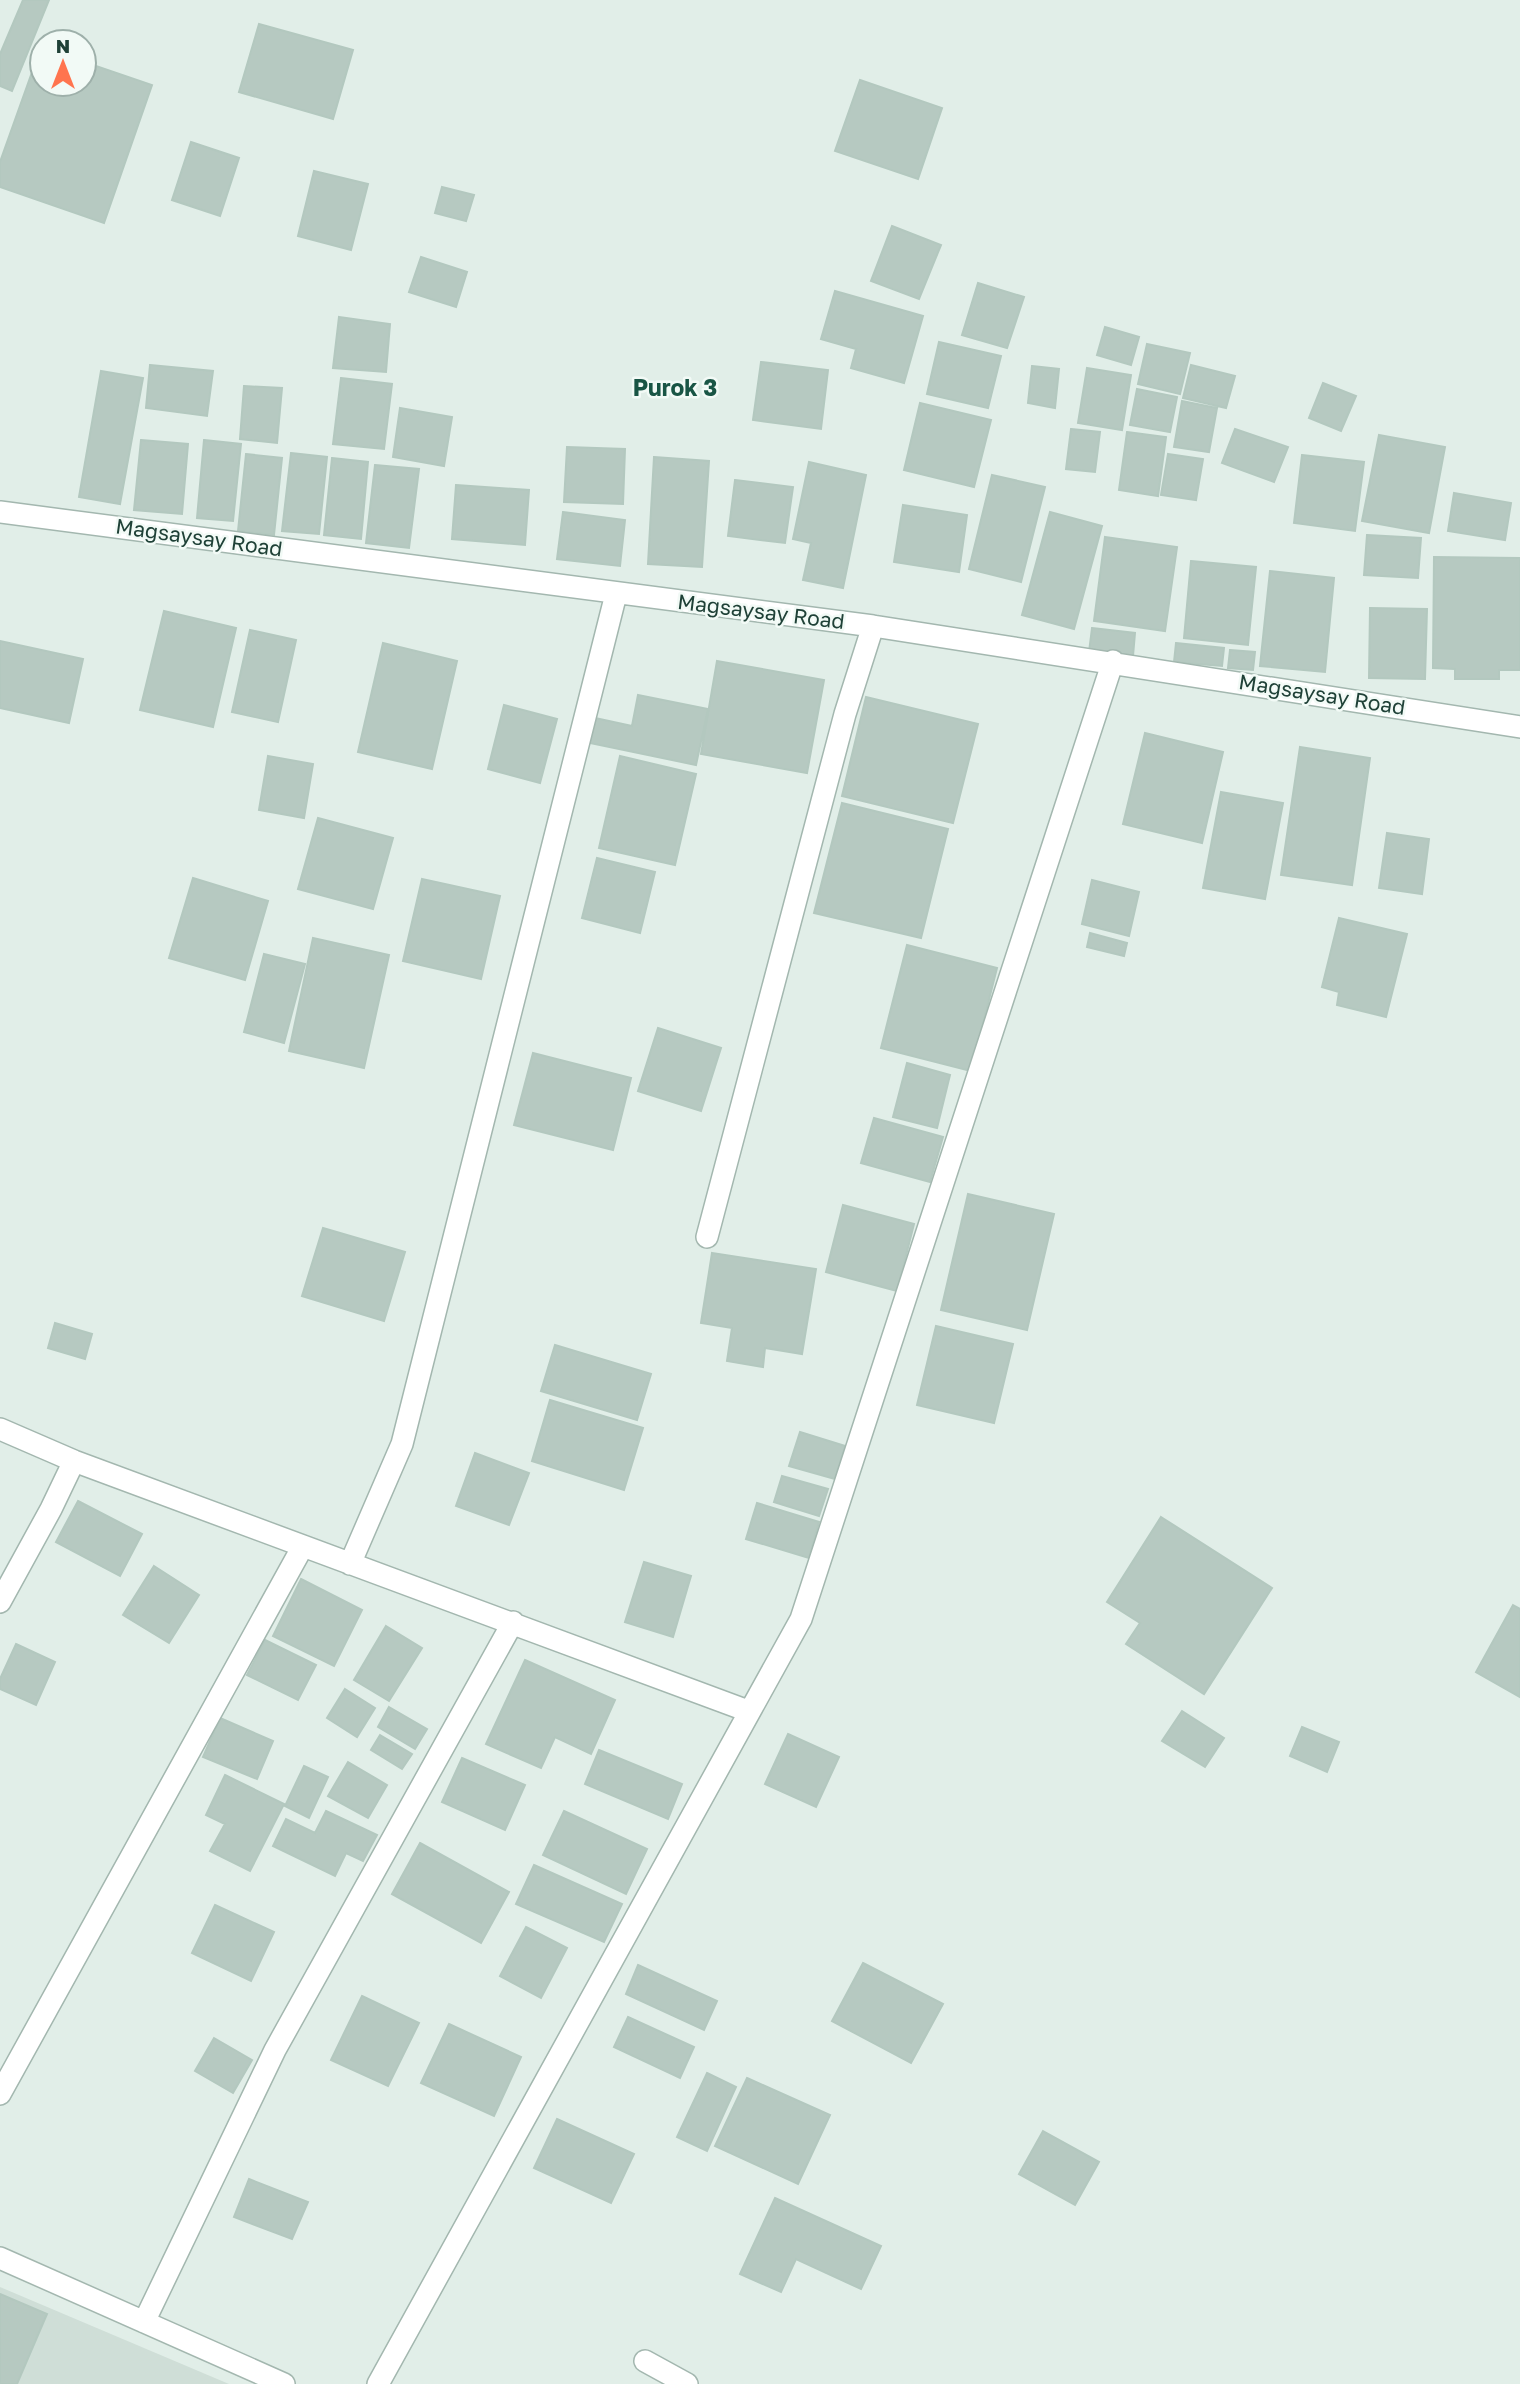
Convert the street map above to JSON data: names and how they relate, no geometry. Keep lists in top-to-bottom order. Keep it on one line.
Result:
{"streets":{"street":["Magsaysay Road"]},"districts":["Purok 3"],"north":"top"}
